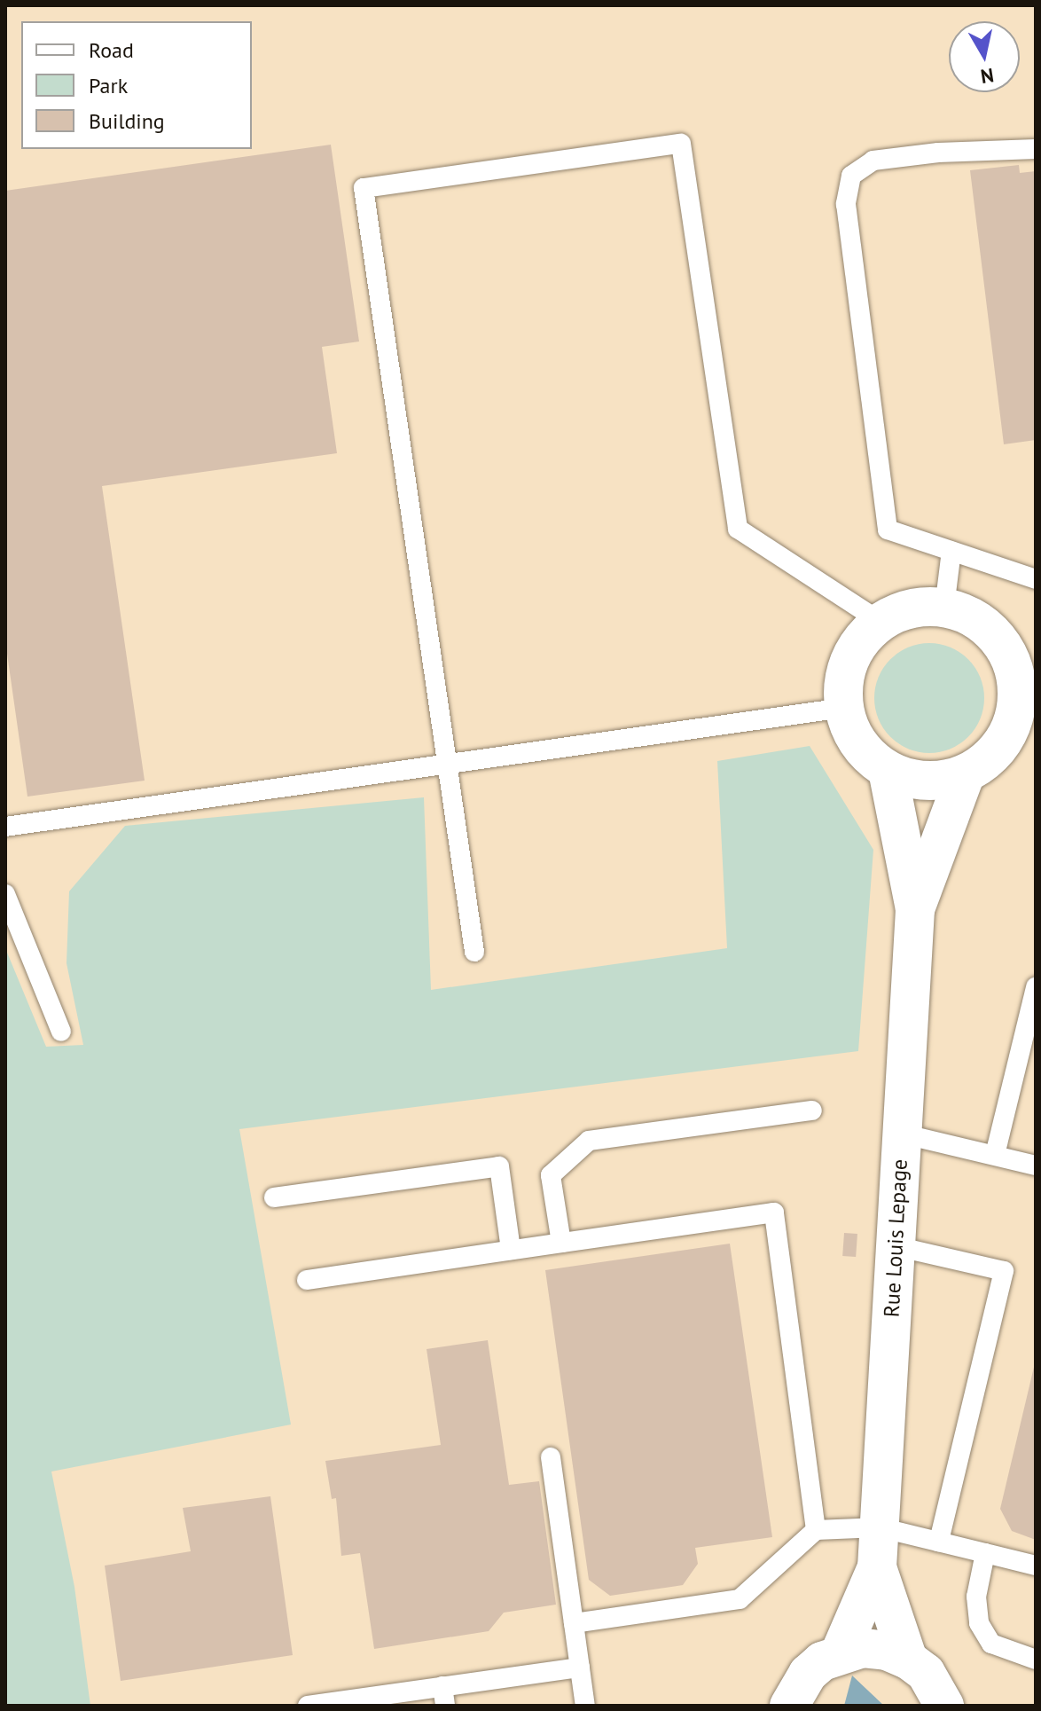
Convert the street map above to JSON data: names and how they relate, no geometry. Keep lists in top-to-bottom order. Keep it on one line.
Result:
{"streets":{"street":["Rue Louis Lepage"]},"legend":["Road","Park","Building"],"north":"bottom"}
